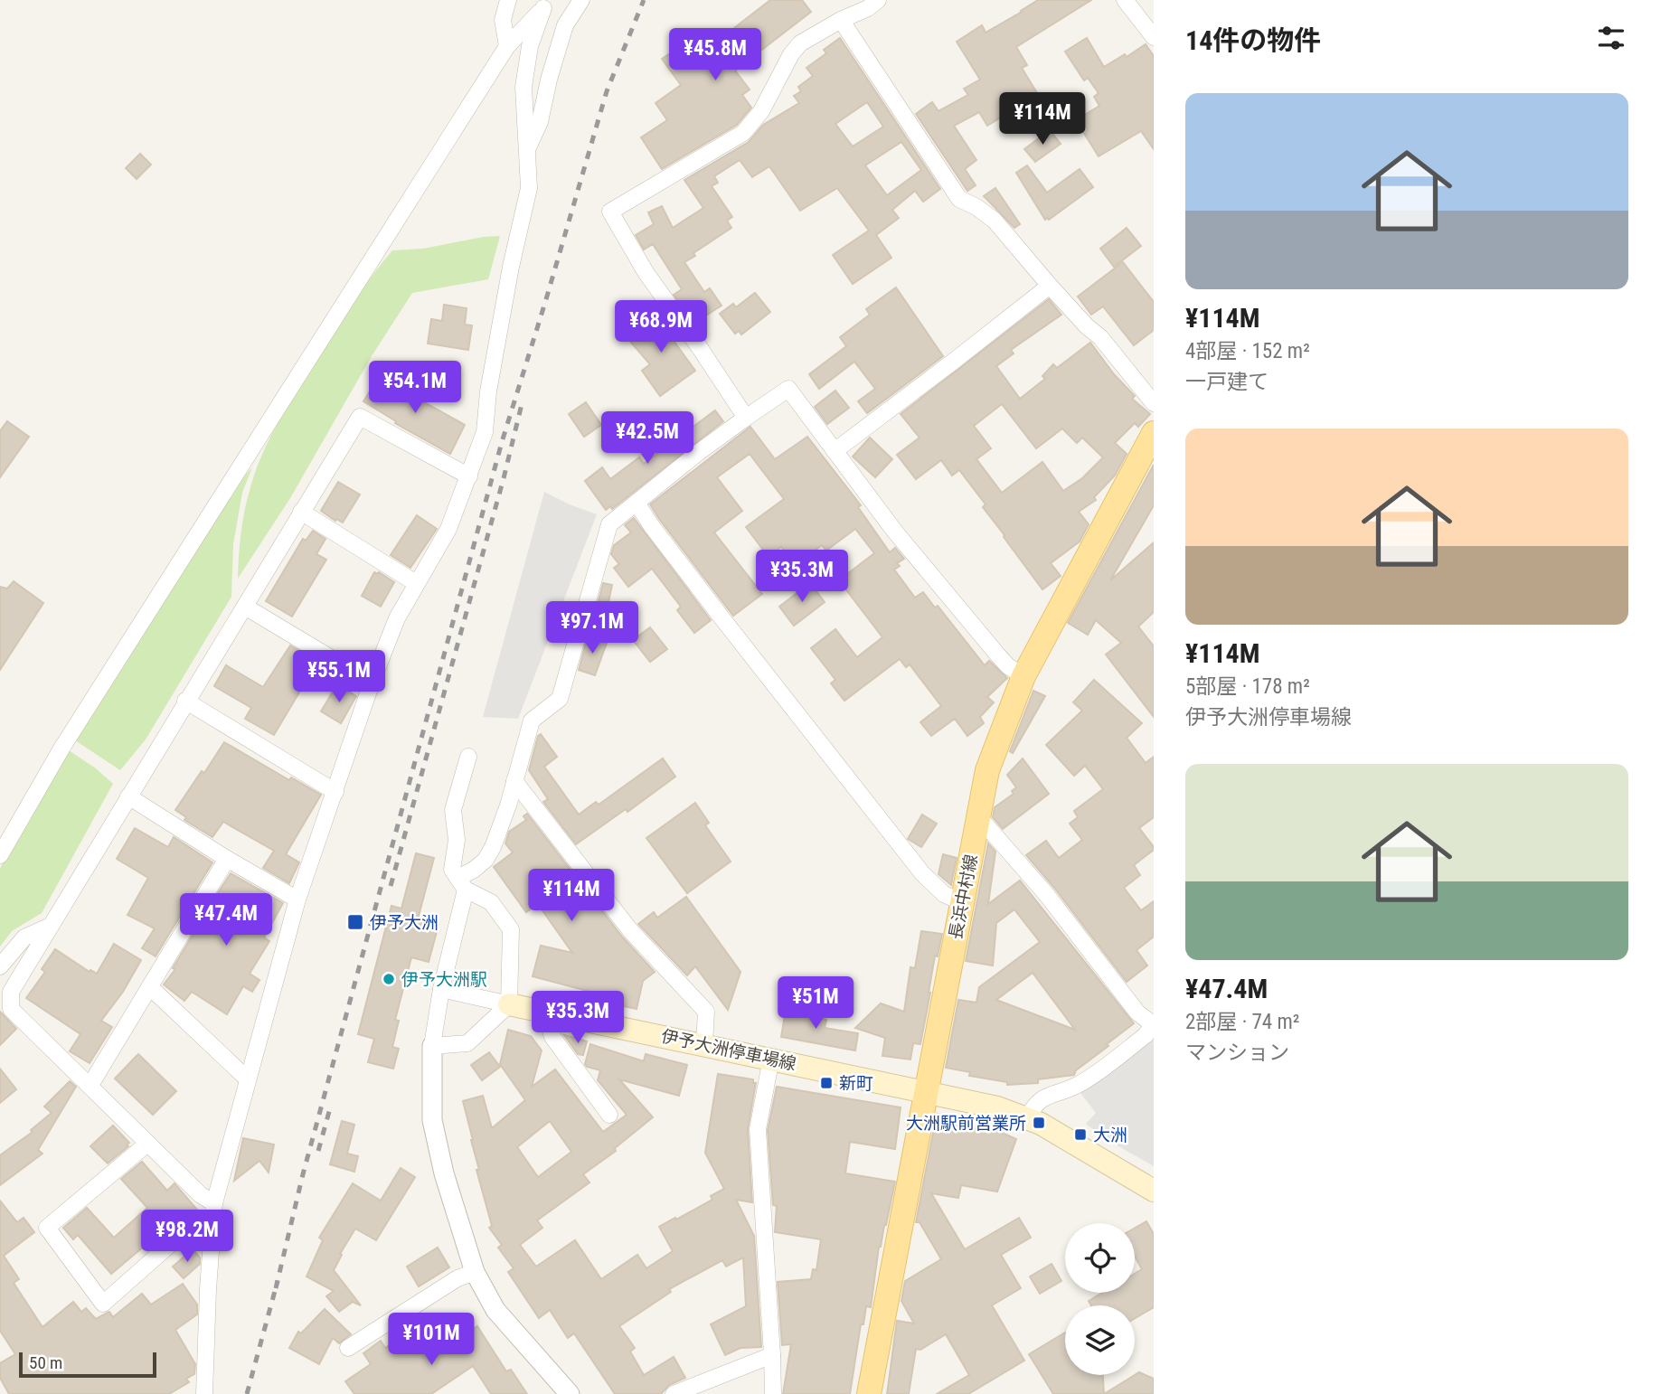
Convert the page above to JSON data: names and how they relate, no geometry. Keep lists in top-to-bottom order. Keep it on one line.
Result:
{"streets":{"main road":["長浜中村線","伊予大洲停車場線"]},"crossings":[["長浜中村線","伊予大洲停車場線"]],"places":{"transit":["伊予大洲","新町","大洲駅前営業所","大洲"],"other":["伊予大洲駅"]},"scale_bar":"50 m","page":{"heading":"14件の物件","price":["¥45.8M","¥114M","¥68.9M","¥54.1M","¥42.5M","¥35.3M","¥97.1M","¥55.1M","¥114M","¥47.4M","¥51M","¥35.3M","¥98.2M","¥101M"],"list":[{"name":"¥114M","note":"4部屋 · 152 m² · 一戸建て"},{"name":"¥114M","note":"5部屋 · 178 m² · 伊予大洲停車場線"},{"name":"¥47.4M","note":"2部屋 · 74 m² · マンション"}],"scale":"50 m"}}
